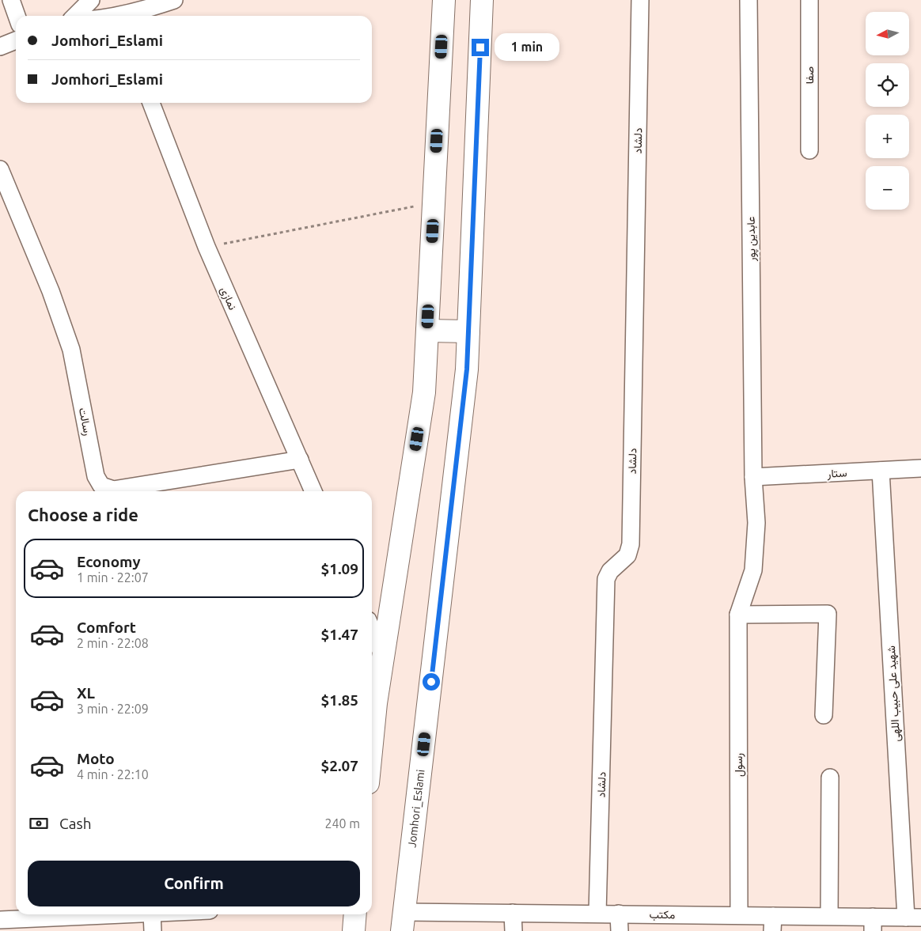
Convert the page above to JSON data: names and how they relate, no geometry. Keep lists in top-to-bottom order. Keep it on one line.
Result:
{"streets":{"main road":["Jomhori_Eslami"],"street":["صفا","دلشاد","عابدین پور","نمازی","رسالت","ستار","شهید علی حبیب اللهی","رسول","مکتب"]},"crossings":[["دلشاد","مکتب"],["عابدین پور","ستار"],["عابدین پور","رسول"],["نمازی","رسالت"],["ستار","شهید علی حبیب اللهی"],["شهید علی حبیب اللهی","مکتب"],["رسول","مکتب"],["Jomhori_Eslami","مکتب"]],"north":"left","page":{"map_buttons":["+","−"],"banner":["Jomhori_Eslami","Jomhori_Eslami"],"bubble":"1 min","heading":"Choose a ride","list":[{"name":"Economy","note":"1 min · 22:07","value":"$1.09"},{"name":"Comfort","note":"2 min · 22:08","value":"$1.47"},{"name":"XL","note":"3 min · 22:09","value":"$1.85"},{"name":"Moto","note":"4 min · 22:10","value":"$2.07"}],"pay":["Cash","240 m"],"buttons":"Confirm"}}
